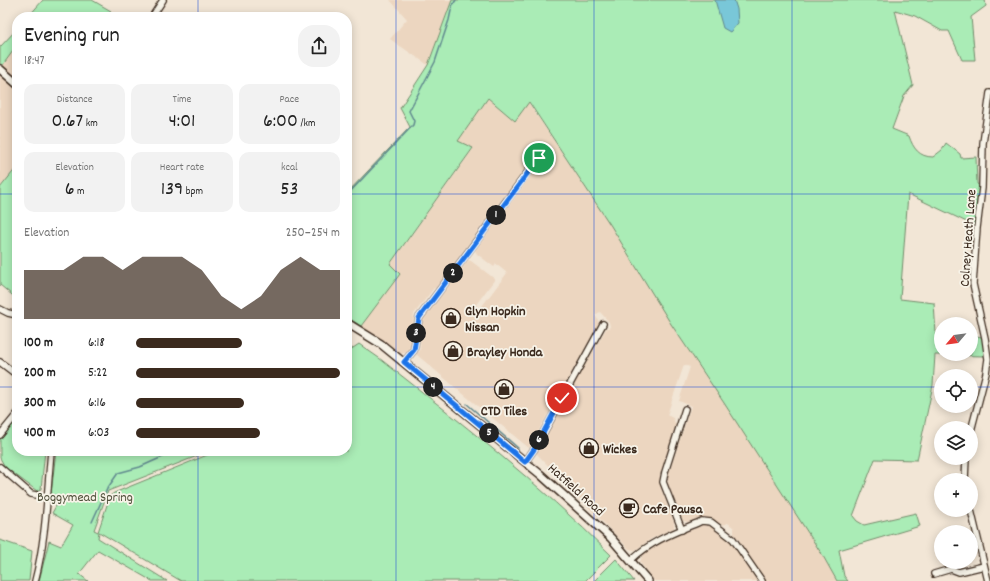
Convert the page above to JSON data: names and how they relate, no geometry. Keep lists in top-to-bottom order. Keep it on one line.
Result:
{"streets":{"main road":["Hatfield Road"],"street":["Colney Heath Lane"]},"parks":["Boggymead Spring"],"places":{"shop":["Glyn Hopkin Nissan","Brayley Honda","CTD Tiles","Wickes"],"cafe":["Cafe Pausa"]},"north":"bottom left","page":{"heading":["Evening run","18:47"],"stats":[["Distance","0.67 km"],["Time","4:01"],["Pace","6:00 /km"],["Elevation","6 m"],["Heart rate","139 bpm"],["kcal","53"]],"pins":["1","2","3","4","5","6"],"chart":["Elevation","250–254 m"],"map_buttons":["+","−"],"list":[{"name":"100 m","note":"6:18"},{"name":"200 m","note":"5:22"},{"name":"300 m","note":"6:16"},{"name":"400 m","note":"6:03"}]}}
